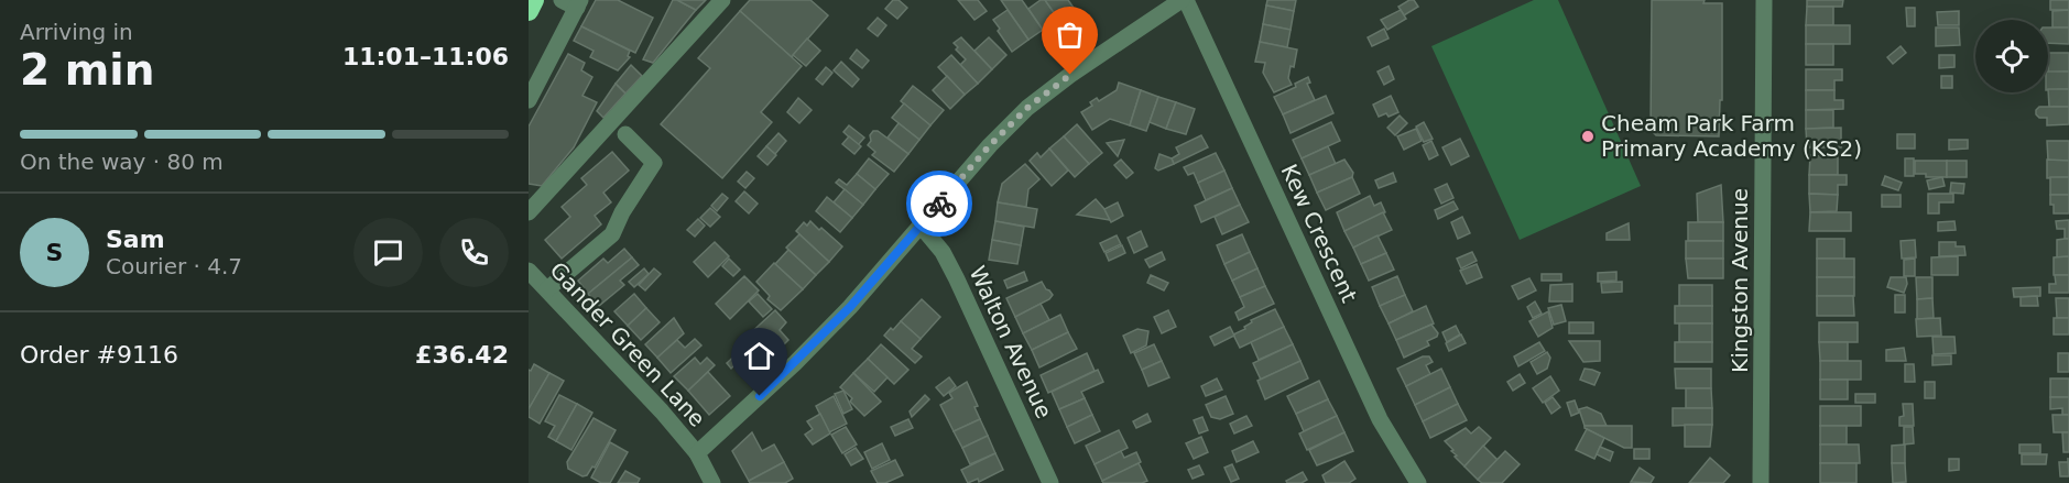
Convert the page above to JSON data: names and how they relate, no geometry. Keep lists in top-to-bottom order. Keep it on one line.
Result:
{"streets":{"street":["Kew Crescent","Kingston Avenue","Walton Avenue","Gander Green Lane"]},"places":["Cheam Park Farm Primary Academy (KS2)"],"page":{"heading":["2 min","Arriving in","11:01–11:06"],"panel":["Sam","Courier · 4.7","Order #9116","£36.42"],"bar":"On the way · 80 m","round":"S"}}
